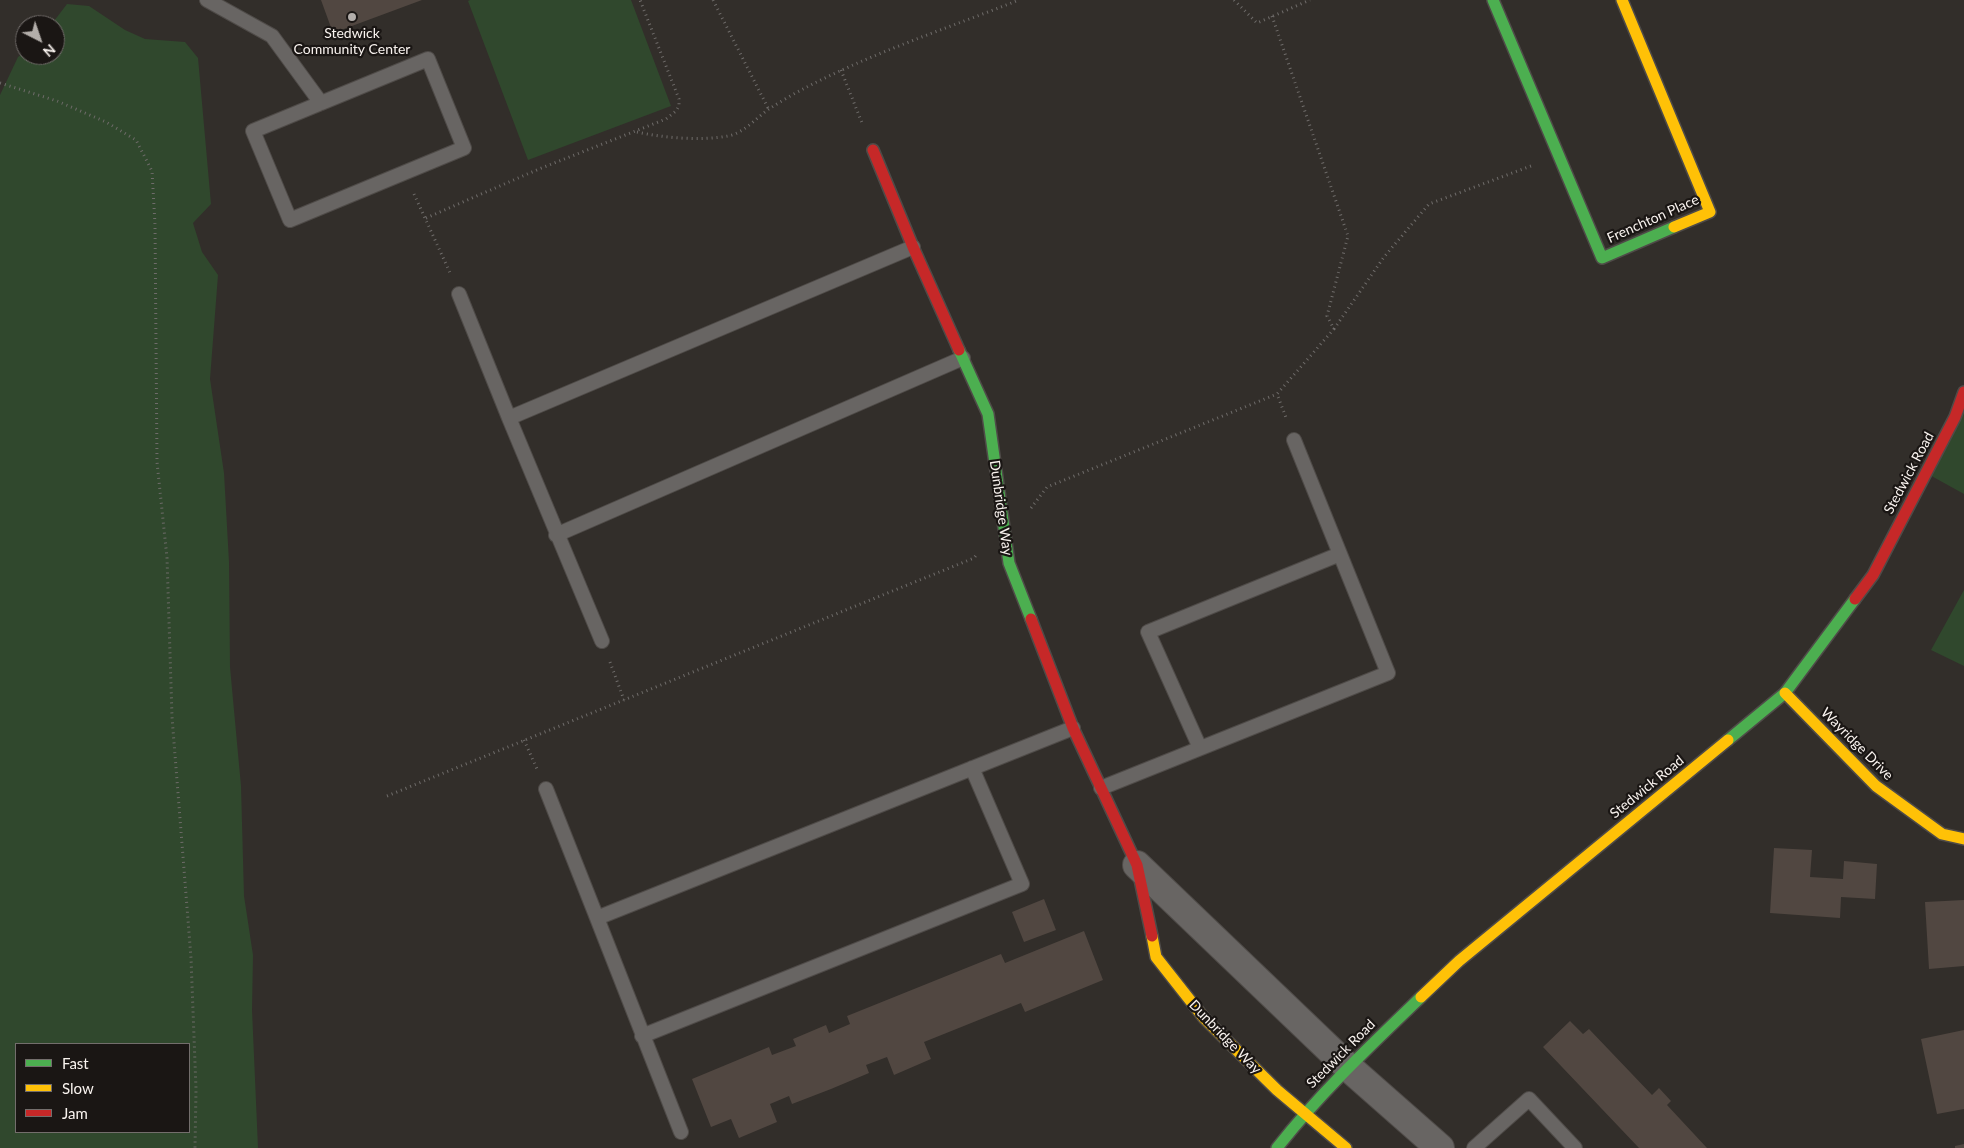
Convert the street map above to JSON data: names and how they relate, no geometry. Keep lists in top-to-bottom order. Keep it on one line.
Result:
{"streets":{"street":["Frenchton Place","Stedwick Road","Dunbridge Way","Wayridge Drive"]},"crossings":[["Stedwick Road","Dunbridge Way"],["Stedwick Road","Wayridge Drive"]],"places":["Stedwick Community Center"],"legend":["Fast","Slow","Jam"],"north":"bottom right"}
